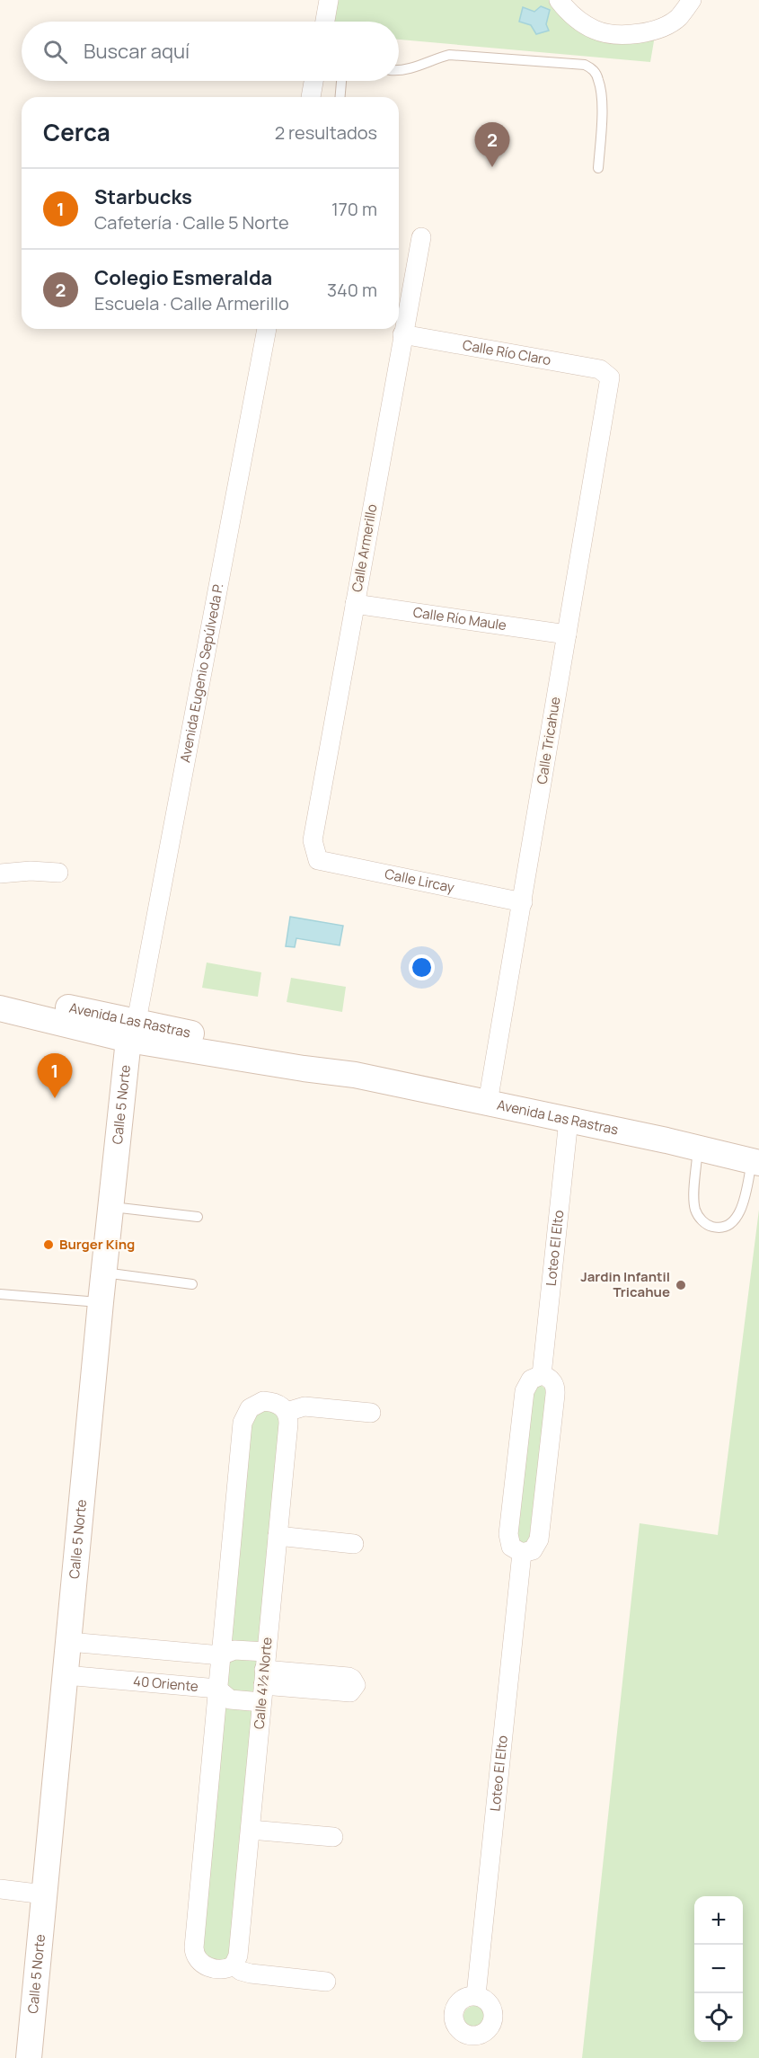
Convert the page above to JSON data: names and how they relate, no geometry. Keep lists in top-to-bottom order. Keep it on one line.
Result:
{"streets":{"street":["Calle Río Claro","Calle Armerillo","Calle Río Maule","Avenida Eugenio Sepúlveda P.","Calle Tricahue","Calle Lircay","Avenida Las Rastras","Calle 5 Norte","Loteo El Elto","Calle 4½ Norte","40 Oriente"]},"crossings":[["Calle Río Claro","Calle Armerillo"],["Calle Río Claro","Calle Tricahue"],["Calle Armerillo","Calle Río Maule"],["Calle Armerillo","Calle Lircay"],["Calle Río Maule","Calle Tricahue"],["Avenida Eugenio Sepúlveda P.","Avenida Las Rastras"],["Avenida Eugenio Sepúlveda P.","Calle 5 Norte"],["Calle Tricahue","Calle Lircay"],["Calle Tricahue","Avenida Las Rastras"],["Avenida Las Rastras","Calle 5 Norte"],["Avenida Las Rastras","Loteo El Elto"],["Calle 5 Norte","40 Oriente"],["Calle 4½ Norte","40 Oriente"]],"places":["Burger King","Jardin Infantil Tricahue"],"page":{"search":"Buscar aquí","heading":["Cerca","2 resultados"],"pins":["2","1"],"list":[{"mark":"1","name":"Starbucks","note":"Cafetería · Calle 5 Norte","value":"170 m"},{"mark":"2","name":"Colegio Esmeralda","note":"Escuela · Calle Armerillo","value":"340 m"}],"map_buttons":["+","−"]}}
